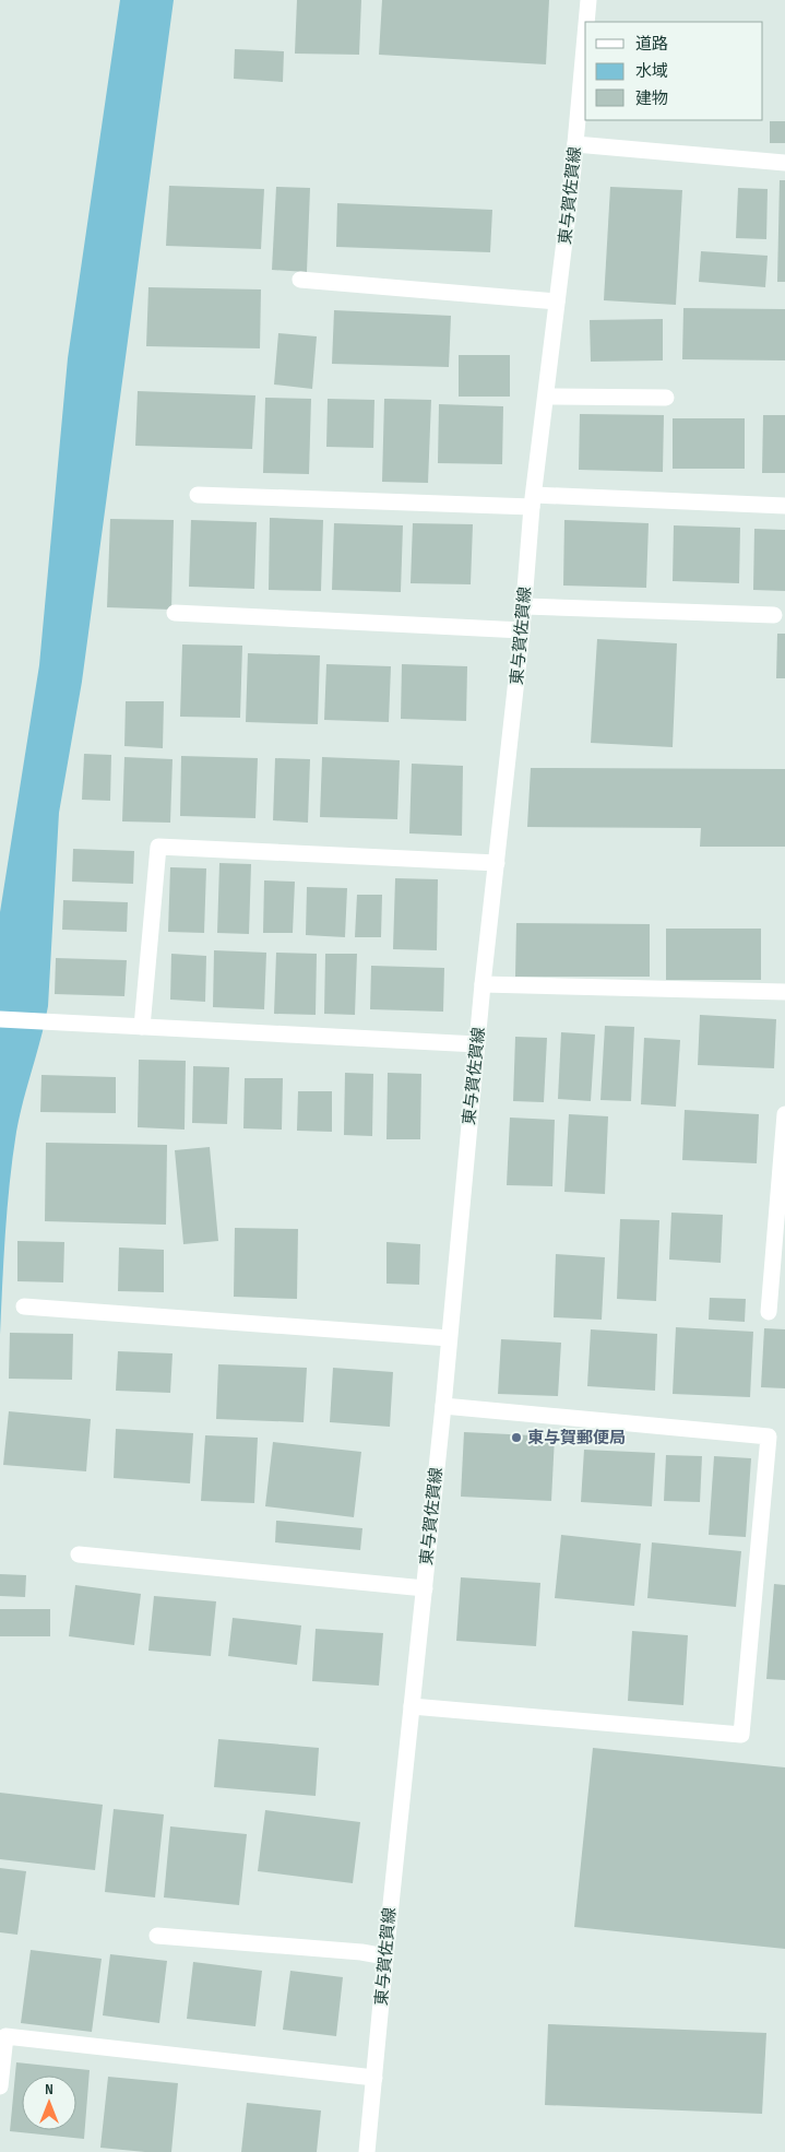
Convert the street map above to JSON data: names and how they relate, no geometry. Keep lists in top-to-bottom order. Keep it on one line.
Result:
{"streets":{"street":["東与賀佐賀線"]},"places":["東与賀郵便局"],"legend":["道路","水域","建物"],"north":"top"}
